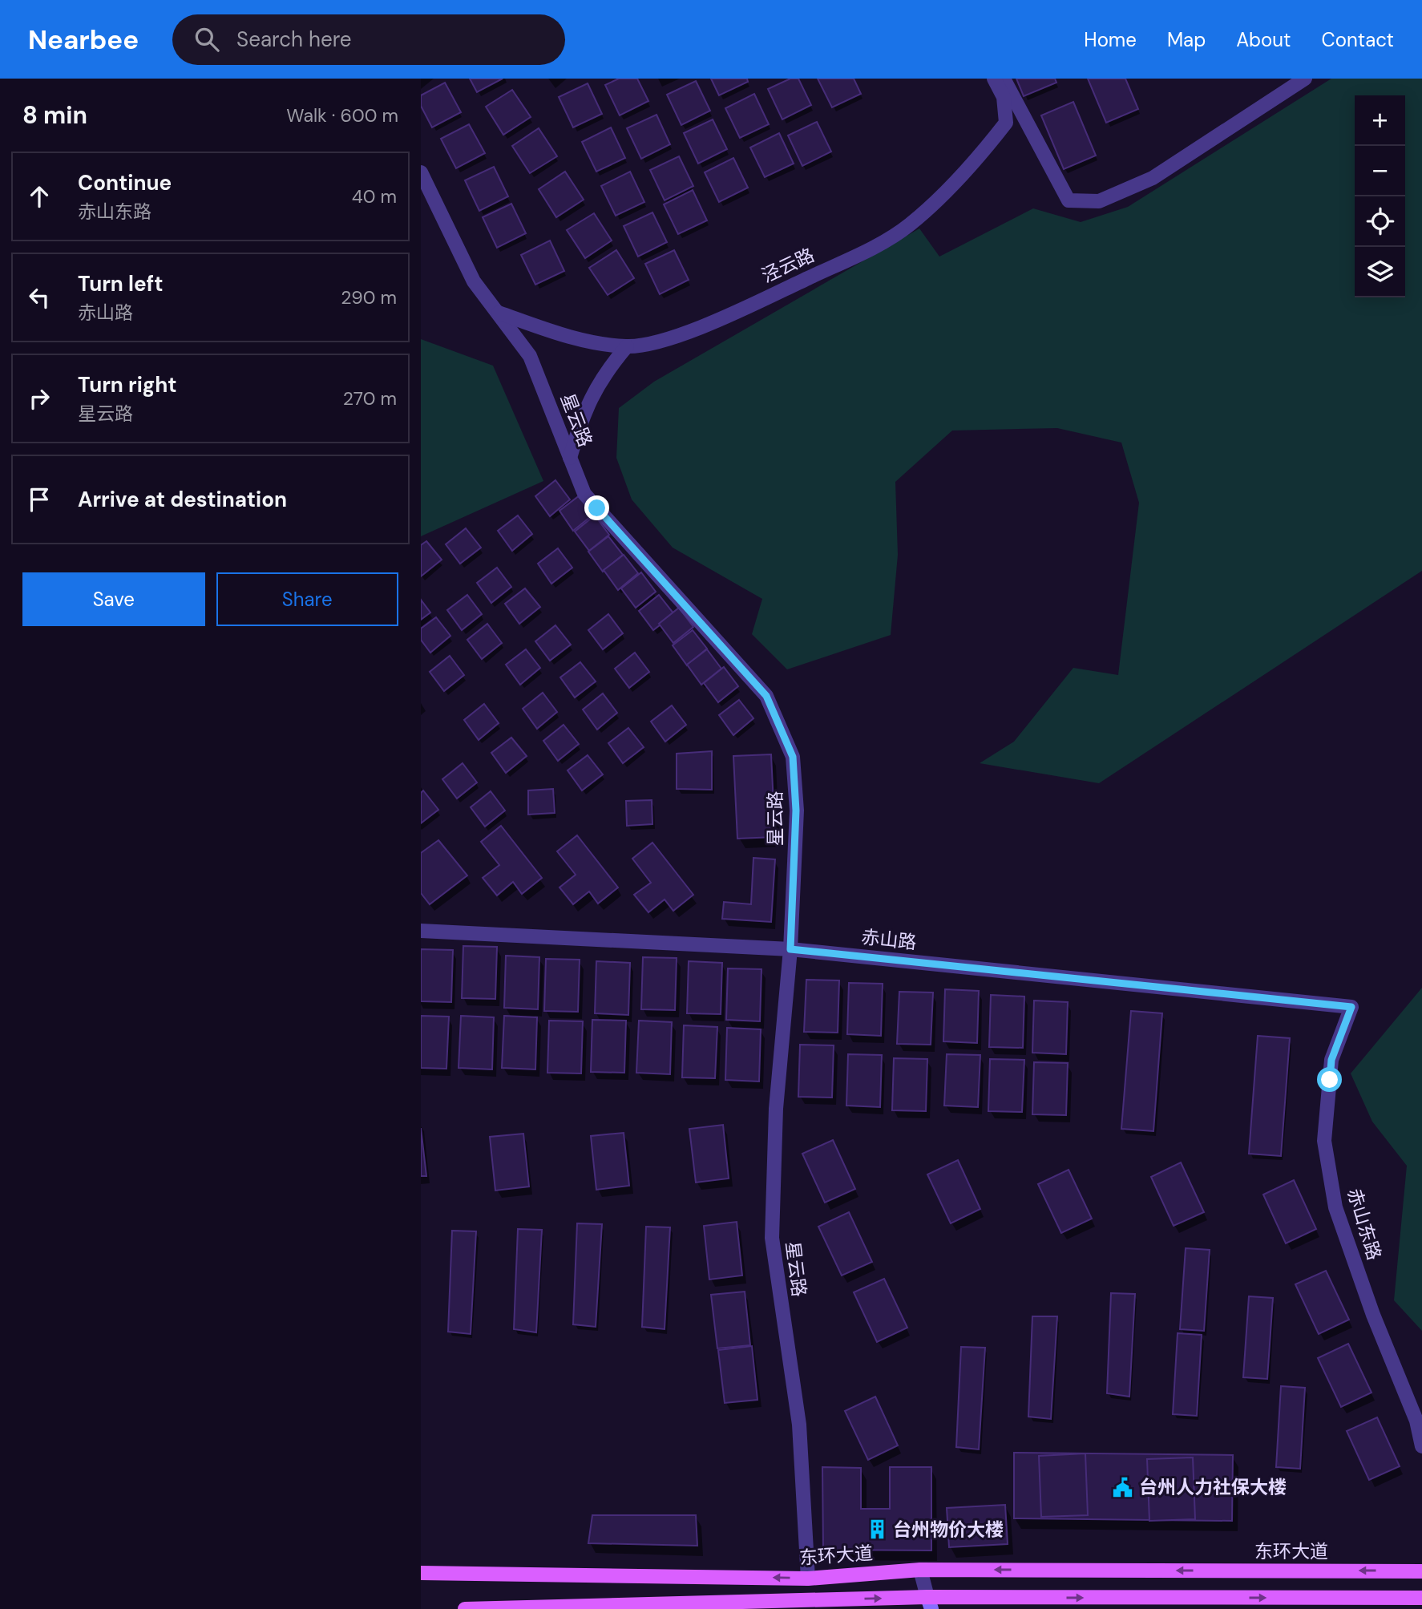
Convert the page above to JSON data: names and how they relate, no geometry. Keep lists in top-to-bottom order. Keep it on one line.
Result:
{"streets":{"main road":["东环大道"],"street":["泾云路","星云路","赤山路","赤山东路"]},"crossings":[["泾云路","星云路"],["星云路","赤山路"],["星云路","东环大道"],["赤山路","赤山东路"]],"places":{"public building":["台州人力社保大楼"],"building":["台州物价大楼"]},"page":{"header":"Nearbee","search":"Search here","nav":["Home","Map","About","Contact"],"heading":["8 min","Walk · 600 m"],"map_buttons":["+","−"],"list":[["Continue","赤山东路","40 m"],["Turn left","赤山路","290 m"],["Turn right","星云路","270 m"],"Arrive at destination"],"buttons":["Save","Share"]}}
